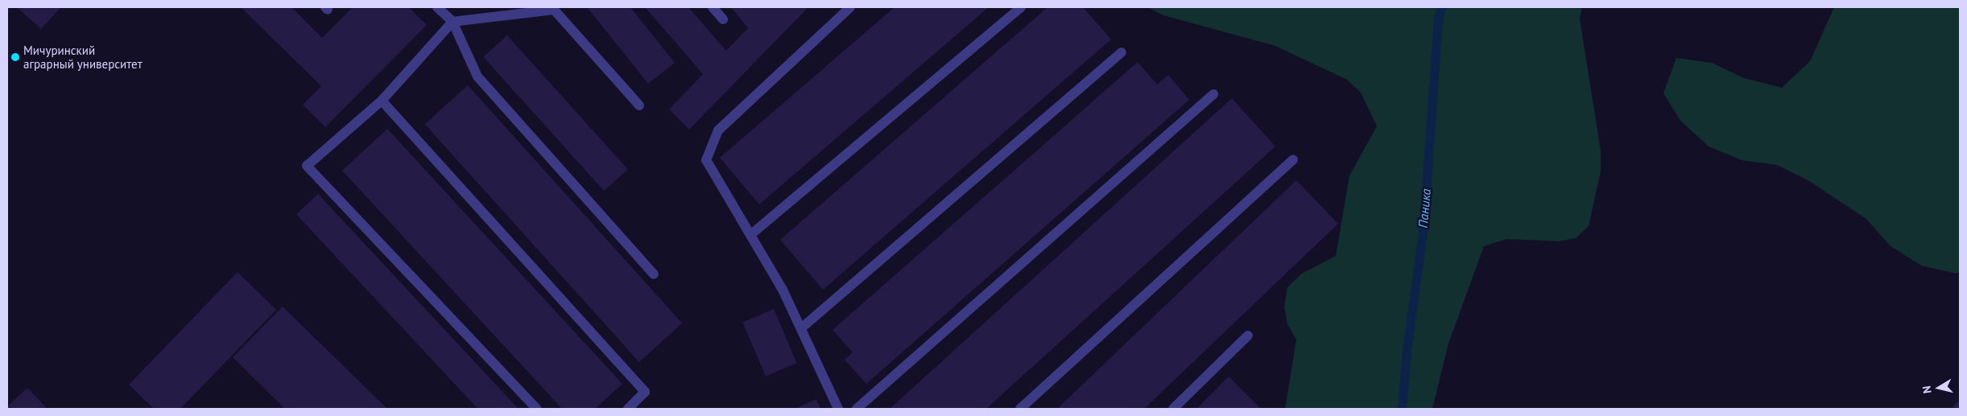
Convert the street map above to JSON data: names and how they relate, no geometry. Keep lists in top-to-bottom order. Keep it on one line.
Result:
{"water":["Паника"],"places":["Мичуринский аграрный университет"],"north":"left"}
